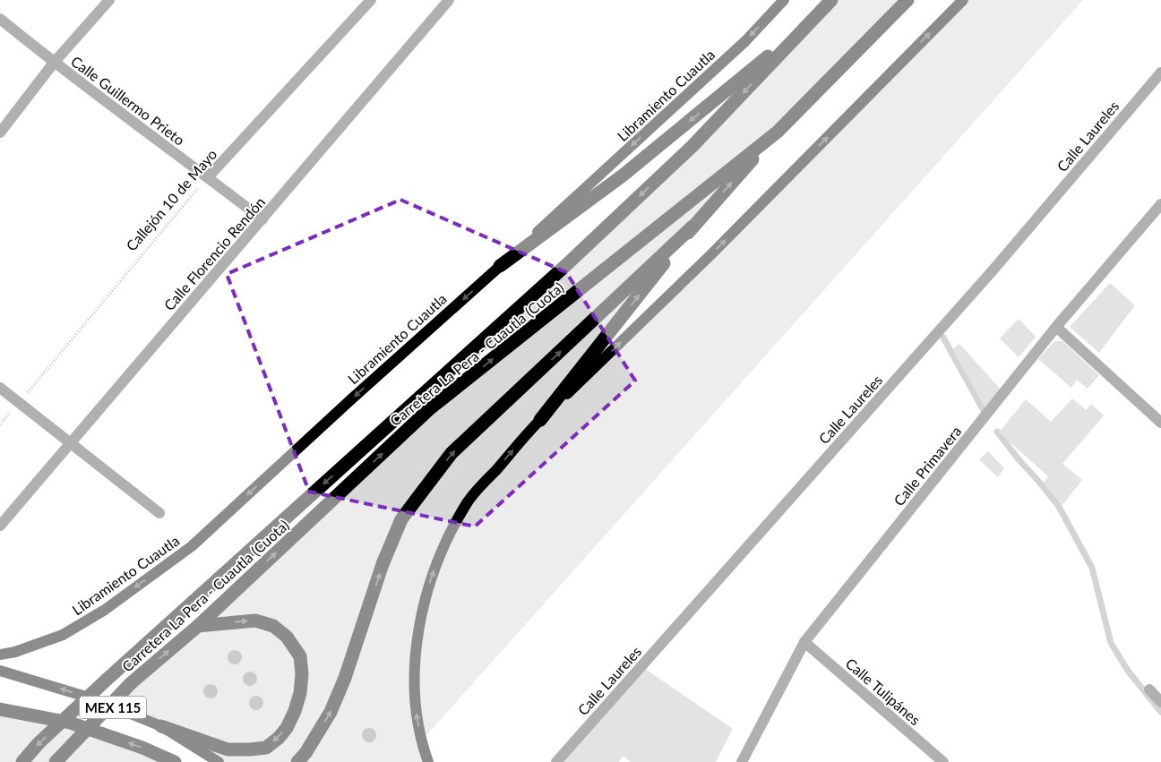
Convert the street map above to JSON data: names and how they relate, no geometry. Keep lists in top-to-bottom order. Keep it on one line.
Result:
{"streets":{"highway":["Carretera La Pera - Cuautla (Cuota)"],"main road":["Libramiento Cuautla","MEX 115"],"street":["Calle Guillermo Prieto","Calle Laureles","Callejón 10 de Mayo","Calle Florencio Rendón","Calle Primavera","Calle Tulipánes"]},"crossings":[["Calle Guillermo Prieto","Callejón 10 de Mayo"],["Calle Guillermo Prieto","Calle Florencio Rendón"],["Calle Primavera","Calle Tulipánes"]],"one_way":["Libramiento Cuautla"]}
